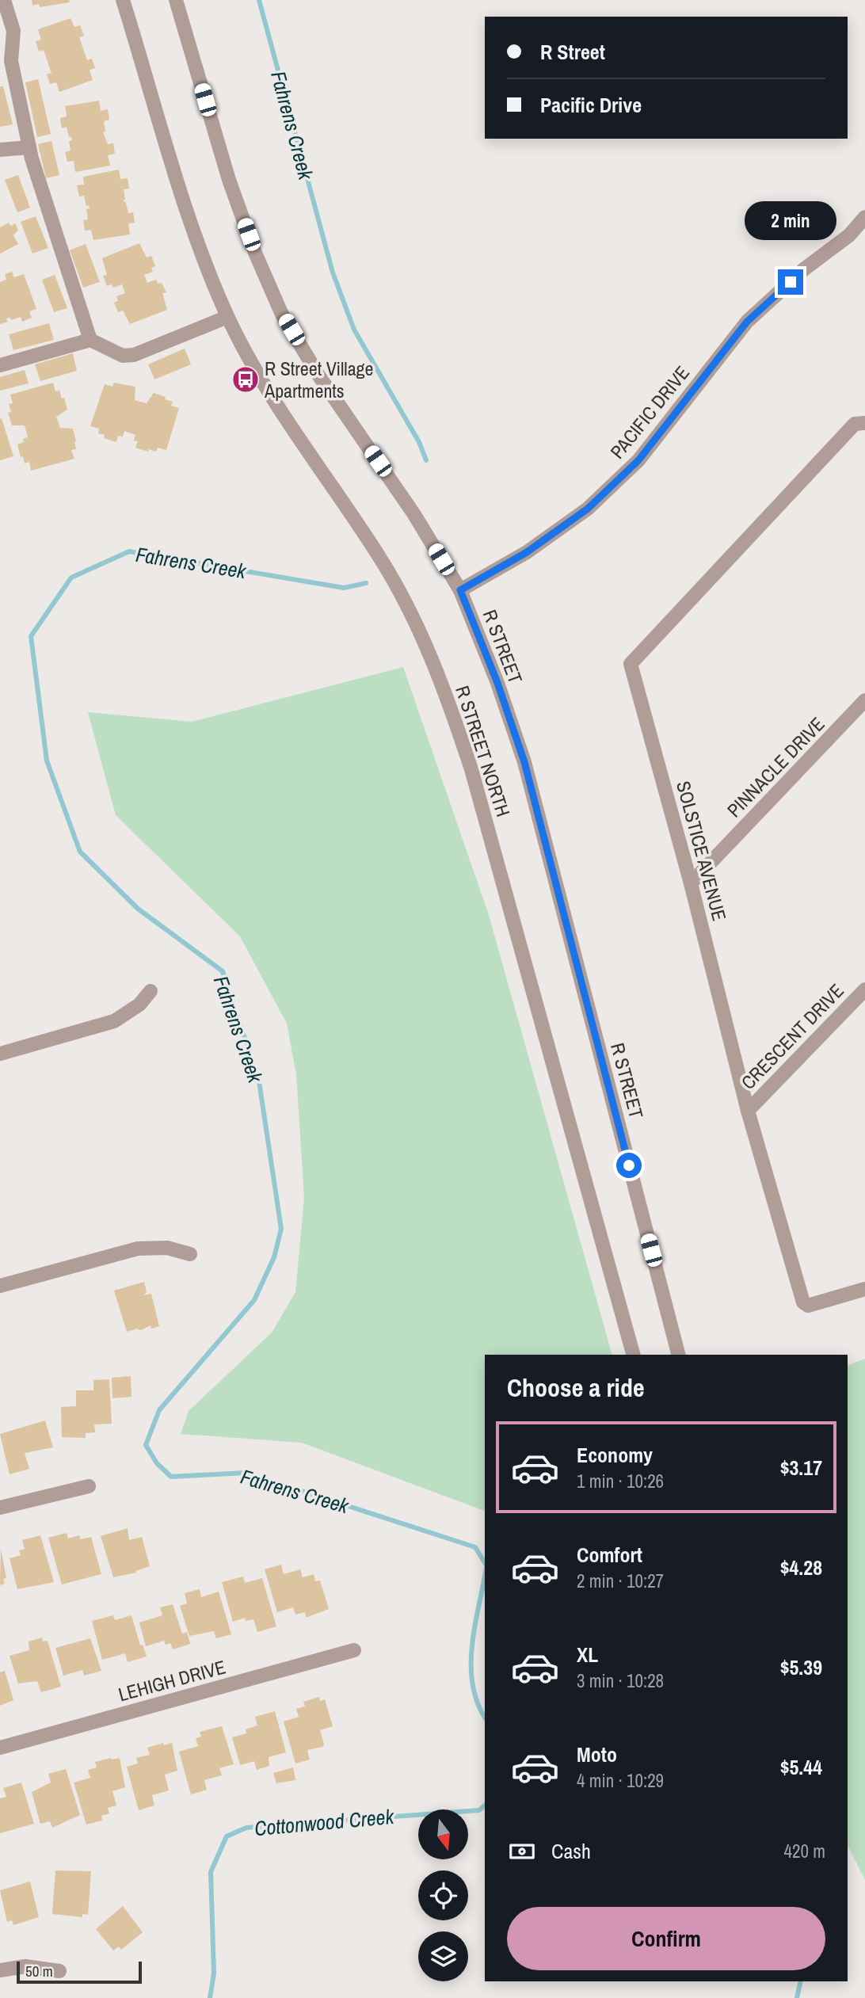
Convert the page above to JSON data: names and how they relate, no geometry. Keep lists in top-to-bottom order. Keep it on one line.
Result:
{"streets":{"street":["PACIFIC DRIVE","R STREET","R STREET NORTH","PINNACLE DRIVE","SOLSTICE AVENUE","CRESCENT DRIVE","LEHIGH DRIVE"]},"crossings":[["PACIFIC DRIVE","R STREET"],["PINNACLE DRIVE","SOLSTICE AVENUE"],["SOLSTICE AVENUE","CRESCENT DRIVE"]],"water":["Fahrens Creek","Cottonwood Creek"],"places":{"bus stop":["R Street Village Apartments"]},"scale_bar":"50 m","north":"bottom","page":{"banner":["R Street","Pacific Drive"],"bubble":"2 min","heading":"Choose a ride","list":[{"name":"Economy","note":"1 min · 10:26","value":"$3.17"},{"name":"Comfort","note":"2 min · 10:27","value":"$4.28"},{"name":"XL","note":"3 min · 10:28","value":"$5.39"},{"name":"Moto","note":"4 min · 10:29","value":"$5.44"}],"pay":["Cash","420 m"],"buttons":"Confirm","scale":"50 m"}}
